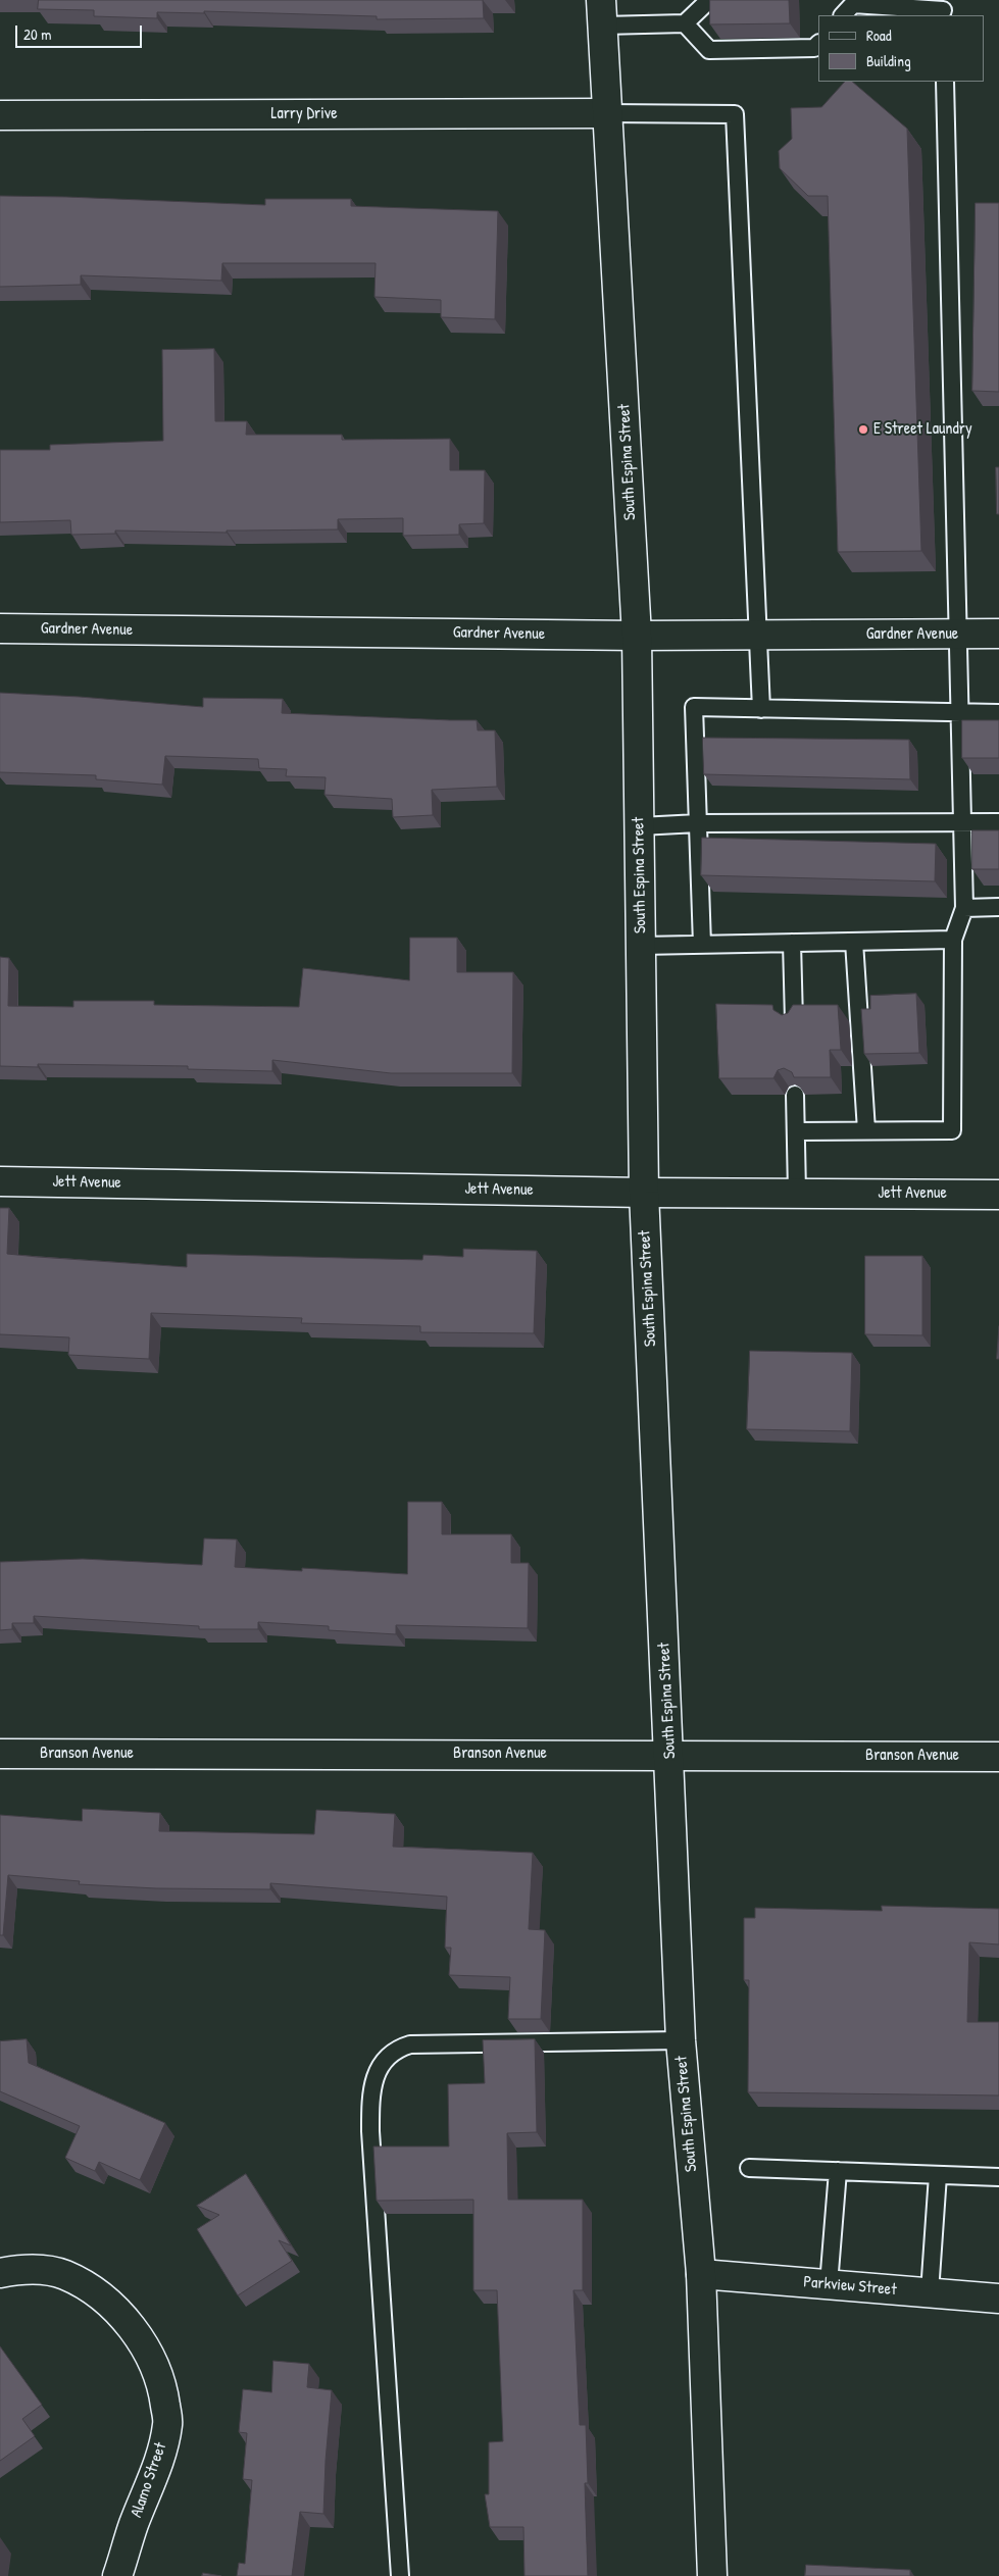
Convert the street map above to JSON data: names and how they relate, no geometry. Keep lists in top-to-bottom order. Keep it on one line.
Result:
{"streets":{"street":["Larry Drive","South Espina Street","Gardner Avenue","Jett Avenue","Branson Avenue","Parkview Street","Alamo Street"]},"crossings":[["Larry Drive","South Espina Street"],["South Espina Street","Gardner Avenue"],["South Espina Street","Jett Avenue"],["South Espina Street","Branson Avenue"],["South Espina Street","Parkview Street"]],"places":["E Street Laundry"],"legend":["Road","Building"],"scale_bar":"20 m"}
